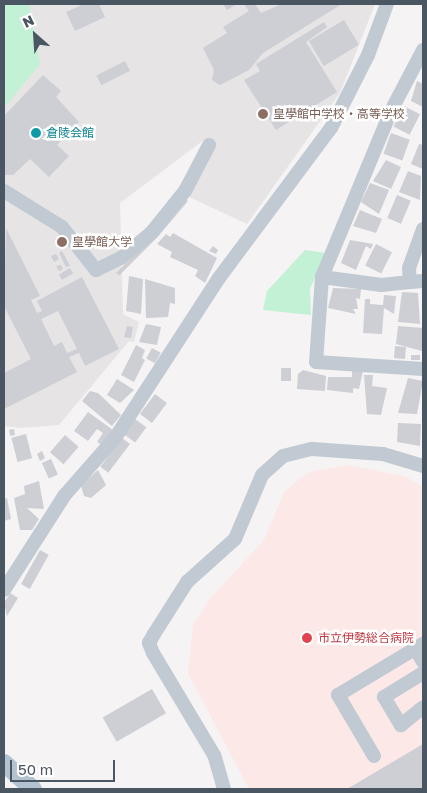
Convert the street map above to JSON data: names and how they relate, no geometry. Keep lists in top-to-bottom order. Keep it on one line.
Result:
{"places":["皇學館中学校・高等学校","倉陵会館","皇學館大学","市立伊勢総合病院"],"scale_bar":"50 m","north":"top left"}
